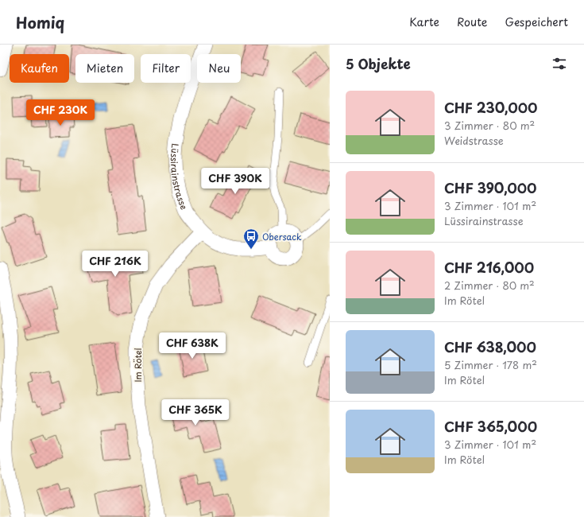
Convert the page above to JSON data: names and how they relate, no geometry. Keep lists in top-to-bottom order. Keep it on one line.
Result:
{"streets":{"street":["Lüssirainstrasse","Im Rötel"]},"crossings":[["Lüssirainstrasse","Im Rötel"]],"places":{"bus stop":["Obersack"]},"page":{"header":"Homiq","nav":["Karte","Route","Gespeichert"],"heading":"5 Objekte","chip":["Kaufen","Mieten","Filter","Neu"],"list":[{"name":"CHF 230,000","note":"3 Zimmer · 80 m² · Weidstrasse"},{"name":"CHF 390,000","note":"3 Zimmer · 101 m² · Lüssirainstrasse"},{"name":"CHF 216,000","note":"2 Zimmer · 80 m² · Im Rötel"},{"name":"CHF 638,000","note":"5 Zimmer · 178 m² · Im Rötel"},{"name":"CHF 365,000","note":"3 Zimmer · 101 m² · Im Rötel"}],"price":["CHF 230K","CHF 390K","CHF 216K","CHF 638K","CHF 365K"]}}
